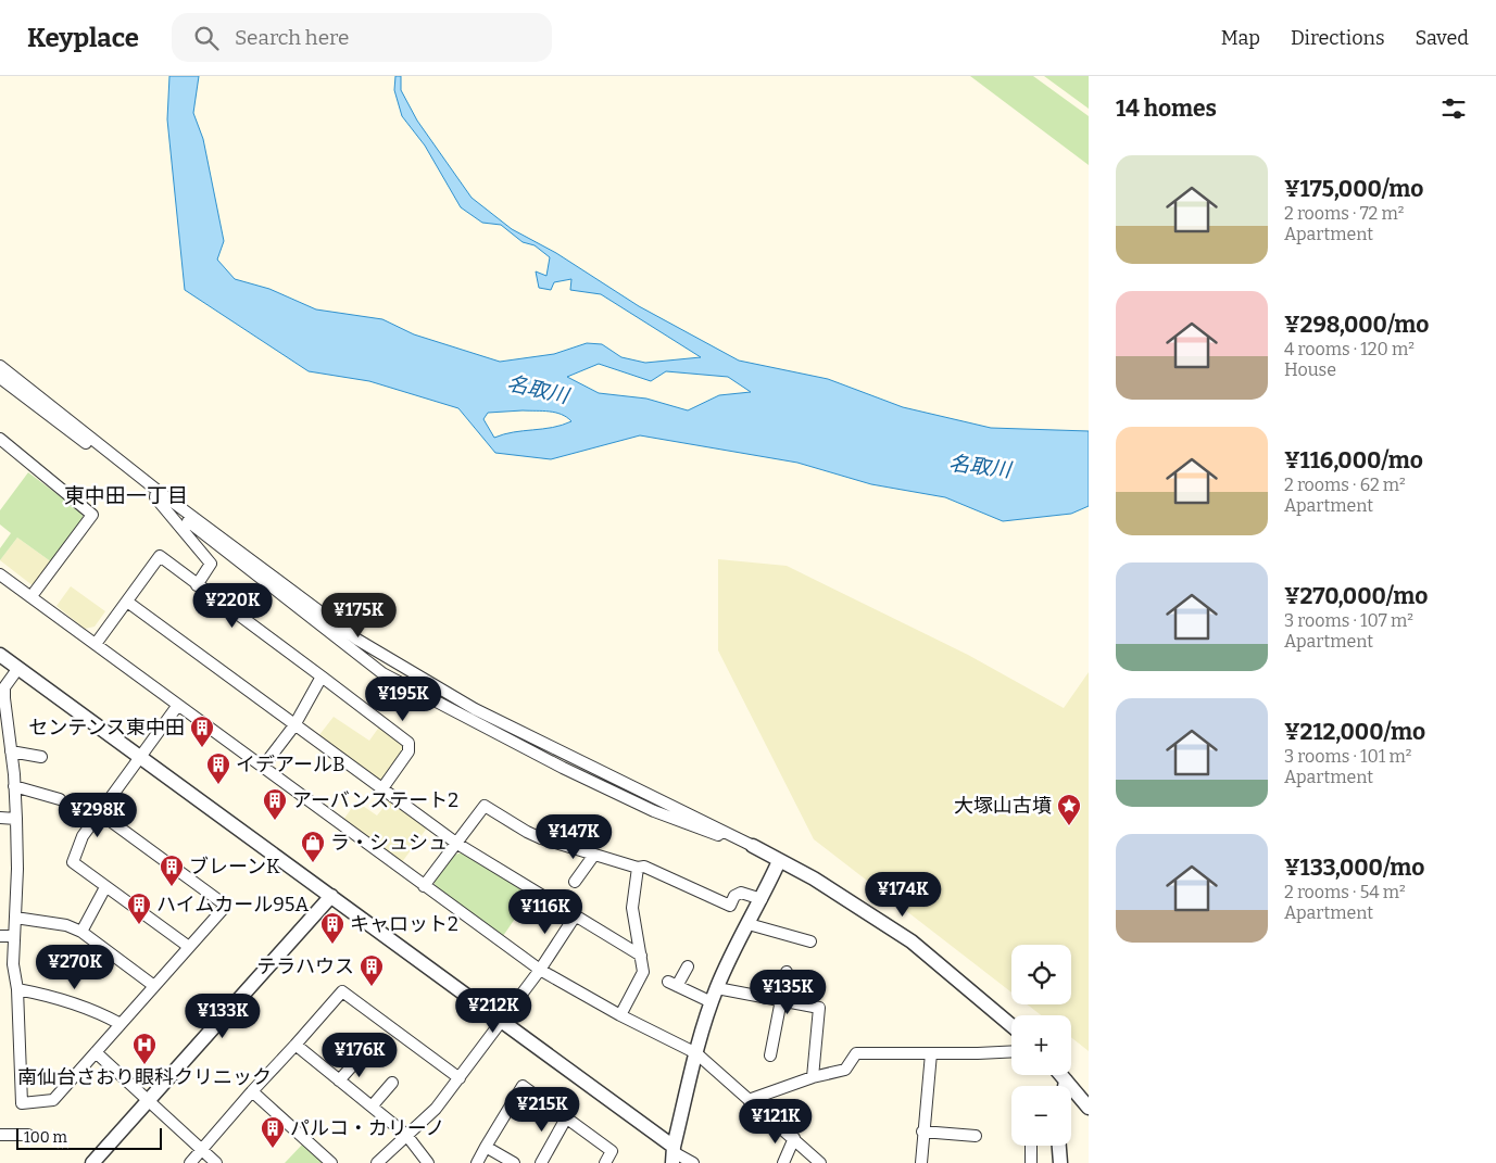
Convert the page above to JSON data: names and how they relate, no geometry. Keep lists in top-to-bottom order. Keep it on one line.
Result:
{"districts":["東中田一丁目"],"water":["名取川"],"places":{"building":["センテンス東中田","イデアールB","アーバンステート2","ブレーンK","ハイムカール95A","キャロット2","テラハウス","パルコ・カリーノ"],"place":["大塚山古墳"],"shop":["ラ・シュシュ"],"hospital":["南仙台さおり眼科クリニック"]},"scale_bar":"100 m","page":{"header":"Keyplace","search":"Search here","nav":["Map","Directions","Saved"],"heading":"14 homes","list":[{"name":"¥175,000/mo","note":"2 rooms · 72 m² · Apartment"},{"name":"¥298,000/mo","note":"4 rooms · 120 m² · House"},{"name":"¥116,000/mo","note":"2 rooms · 62 m² · Apartment"},{"name":"¥270,000/mo","note":"3 rooms · 107 m² · Apartment"},{"name":"¥212,000/mo","note":"3 rooms · 101 m² · Apartment"},{"name":"¥133,000/mo","note":"2 rooms · 54 m² · Apartment"}],"price":["¥220K","¥175K","¥195K","¥298K","¥147K","¥174K","¥116K","¥270K","¥135K","¥212K","¥133K","¥176K","¥215K","¥121K"],"map_buttons":["+","−"],"scale":"100 m"}}
